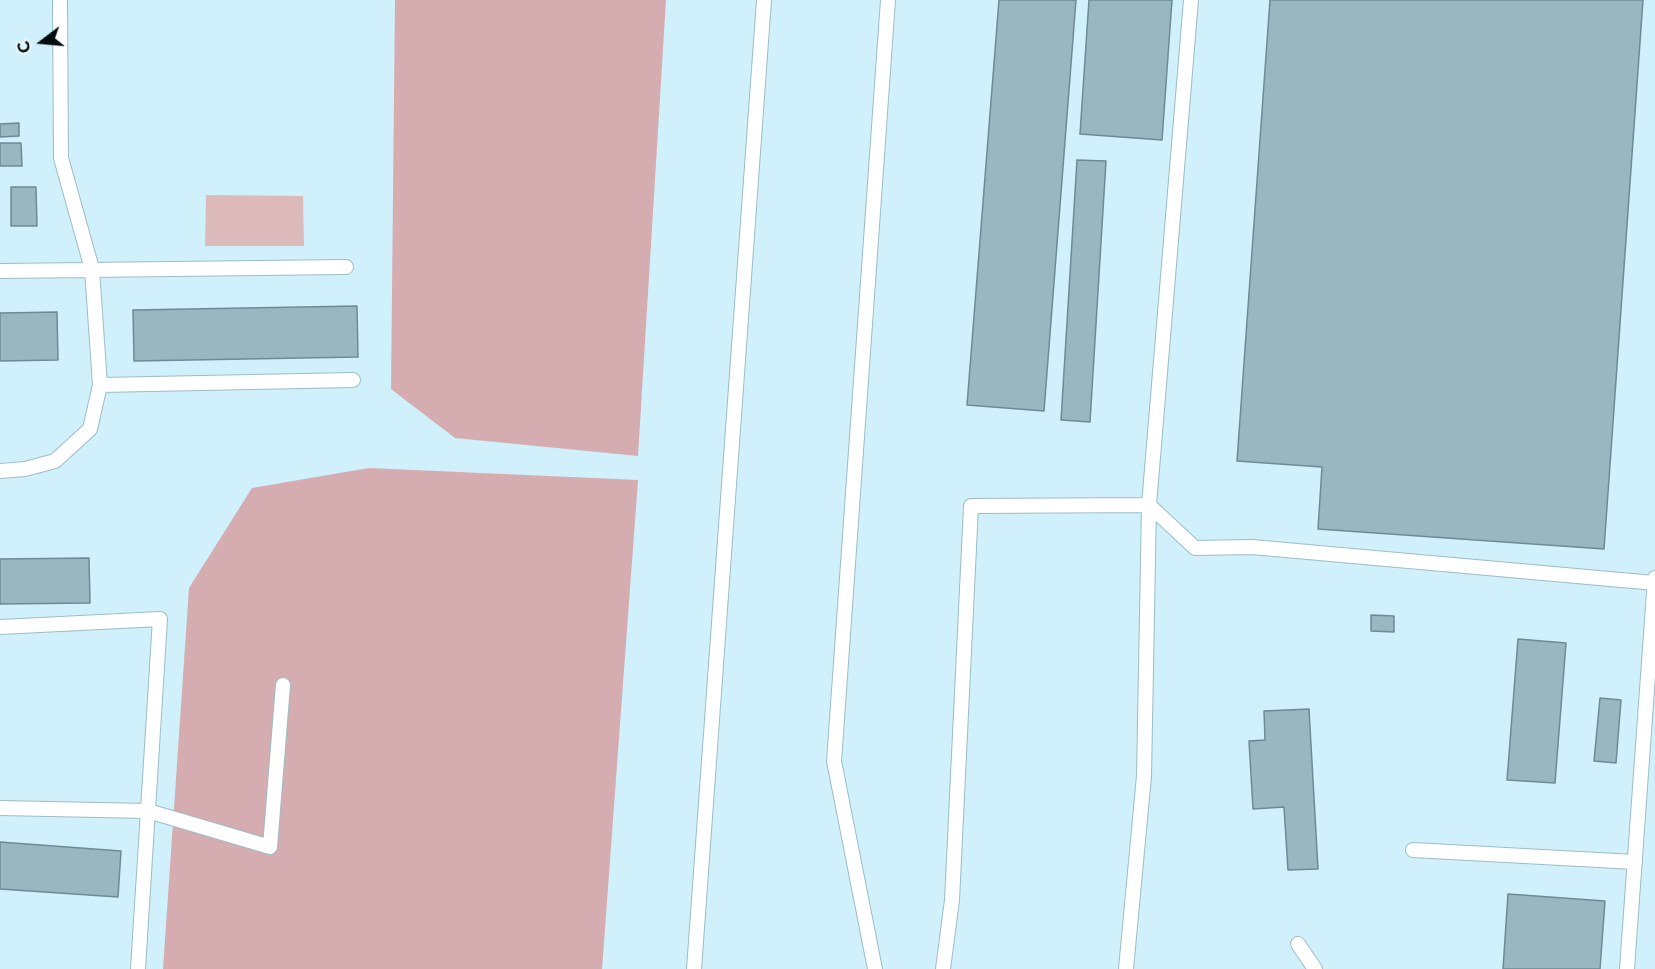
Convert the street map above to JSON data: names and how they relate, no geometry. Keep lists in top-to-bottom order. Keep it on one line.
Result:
{"north":"left"}
